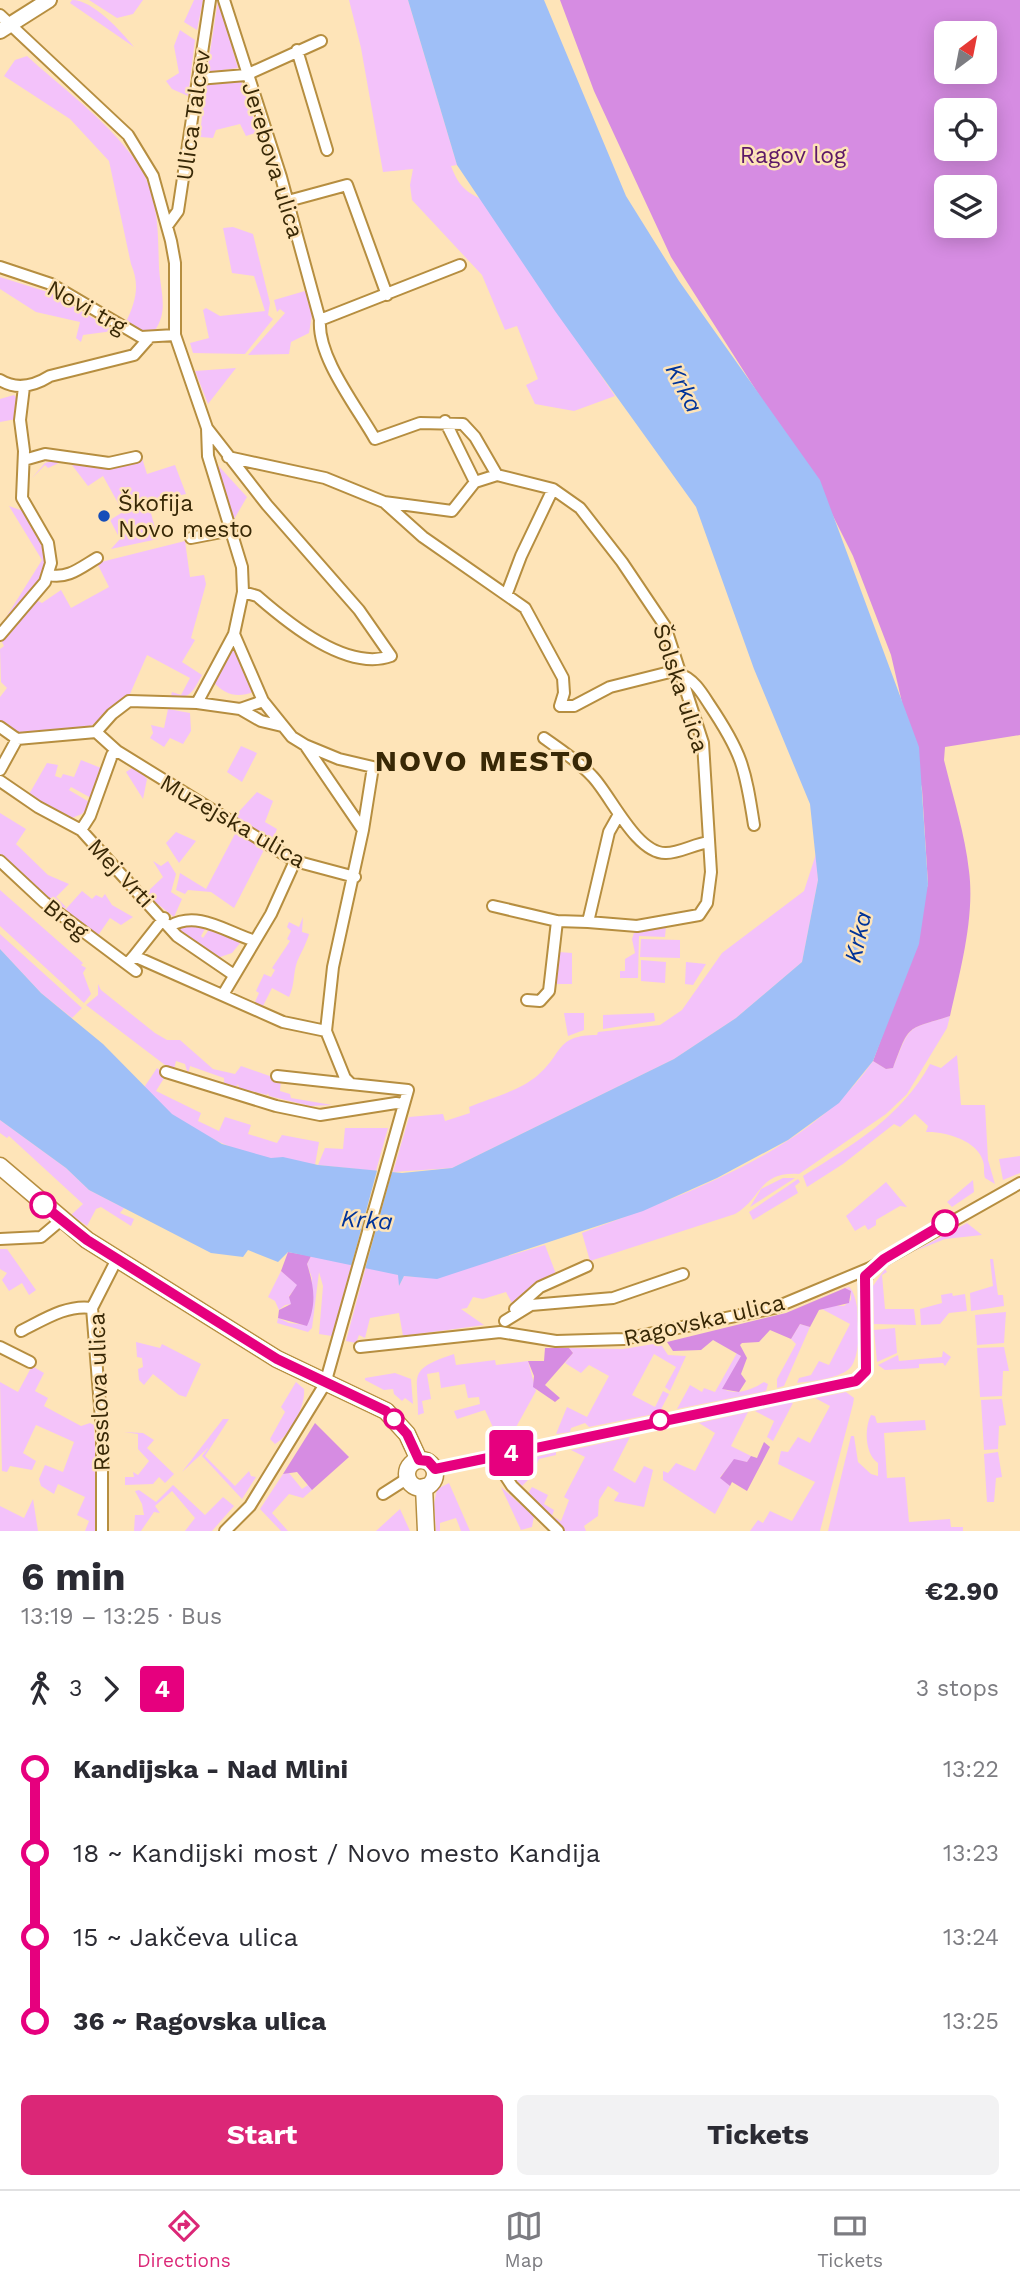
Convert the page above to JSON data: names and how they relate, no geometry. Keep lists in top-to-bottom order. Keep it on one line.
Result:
{"streets":{"street":["Ulica Talcev","Jerebova ulica","Novi trg","Šolska ulica","Muzejska ulica","Mej Vrti","Breg","Ragovska ulica","Resslova ulica"]},"districts":["NOVO MESTO"],"water":["Krka"],"parks":["Ragov log"],"places":["Škofija Novo mesto"],"lines":["bus line 4"],"north":"top right","page":{"on_map":"4","heading":["6 min","13:19 – 13:25 · Bus","€2.90"],"legs":["3","4","3 stops"],"list":[{"name":"Kandijska - Nad Mlini","value":"13:22"},{"name":"18 ~ Kandijski most / Novo mesto Kandija","value":"13:23"},{"name":"15 ~ Jakčeva ulica","value":"13:24"},{"name":"36 ~ Ragovska ulica","value":"13:25"}],"buttons":["Start","Tickets"],"tabs":["Directions","Map","Tickets"]}}
